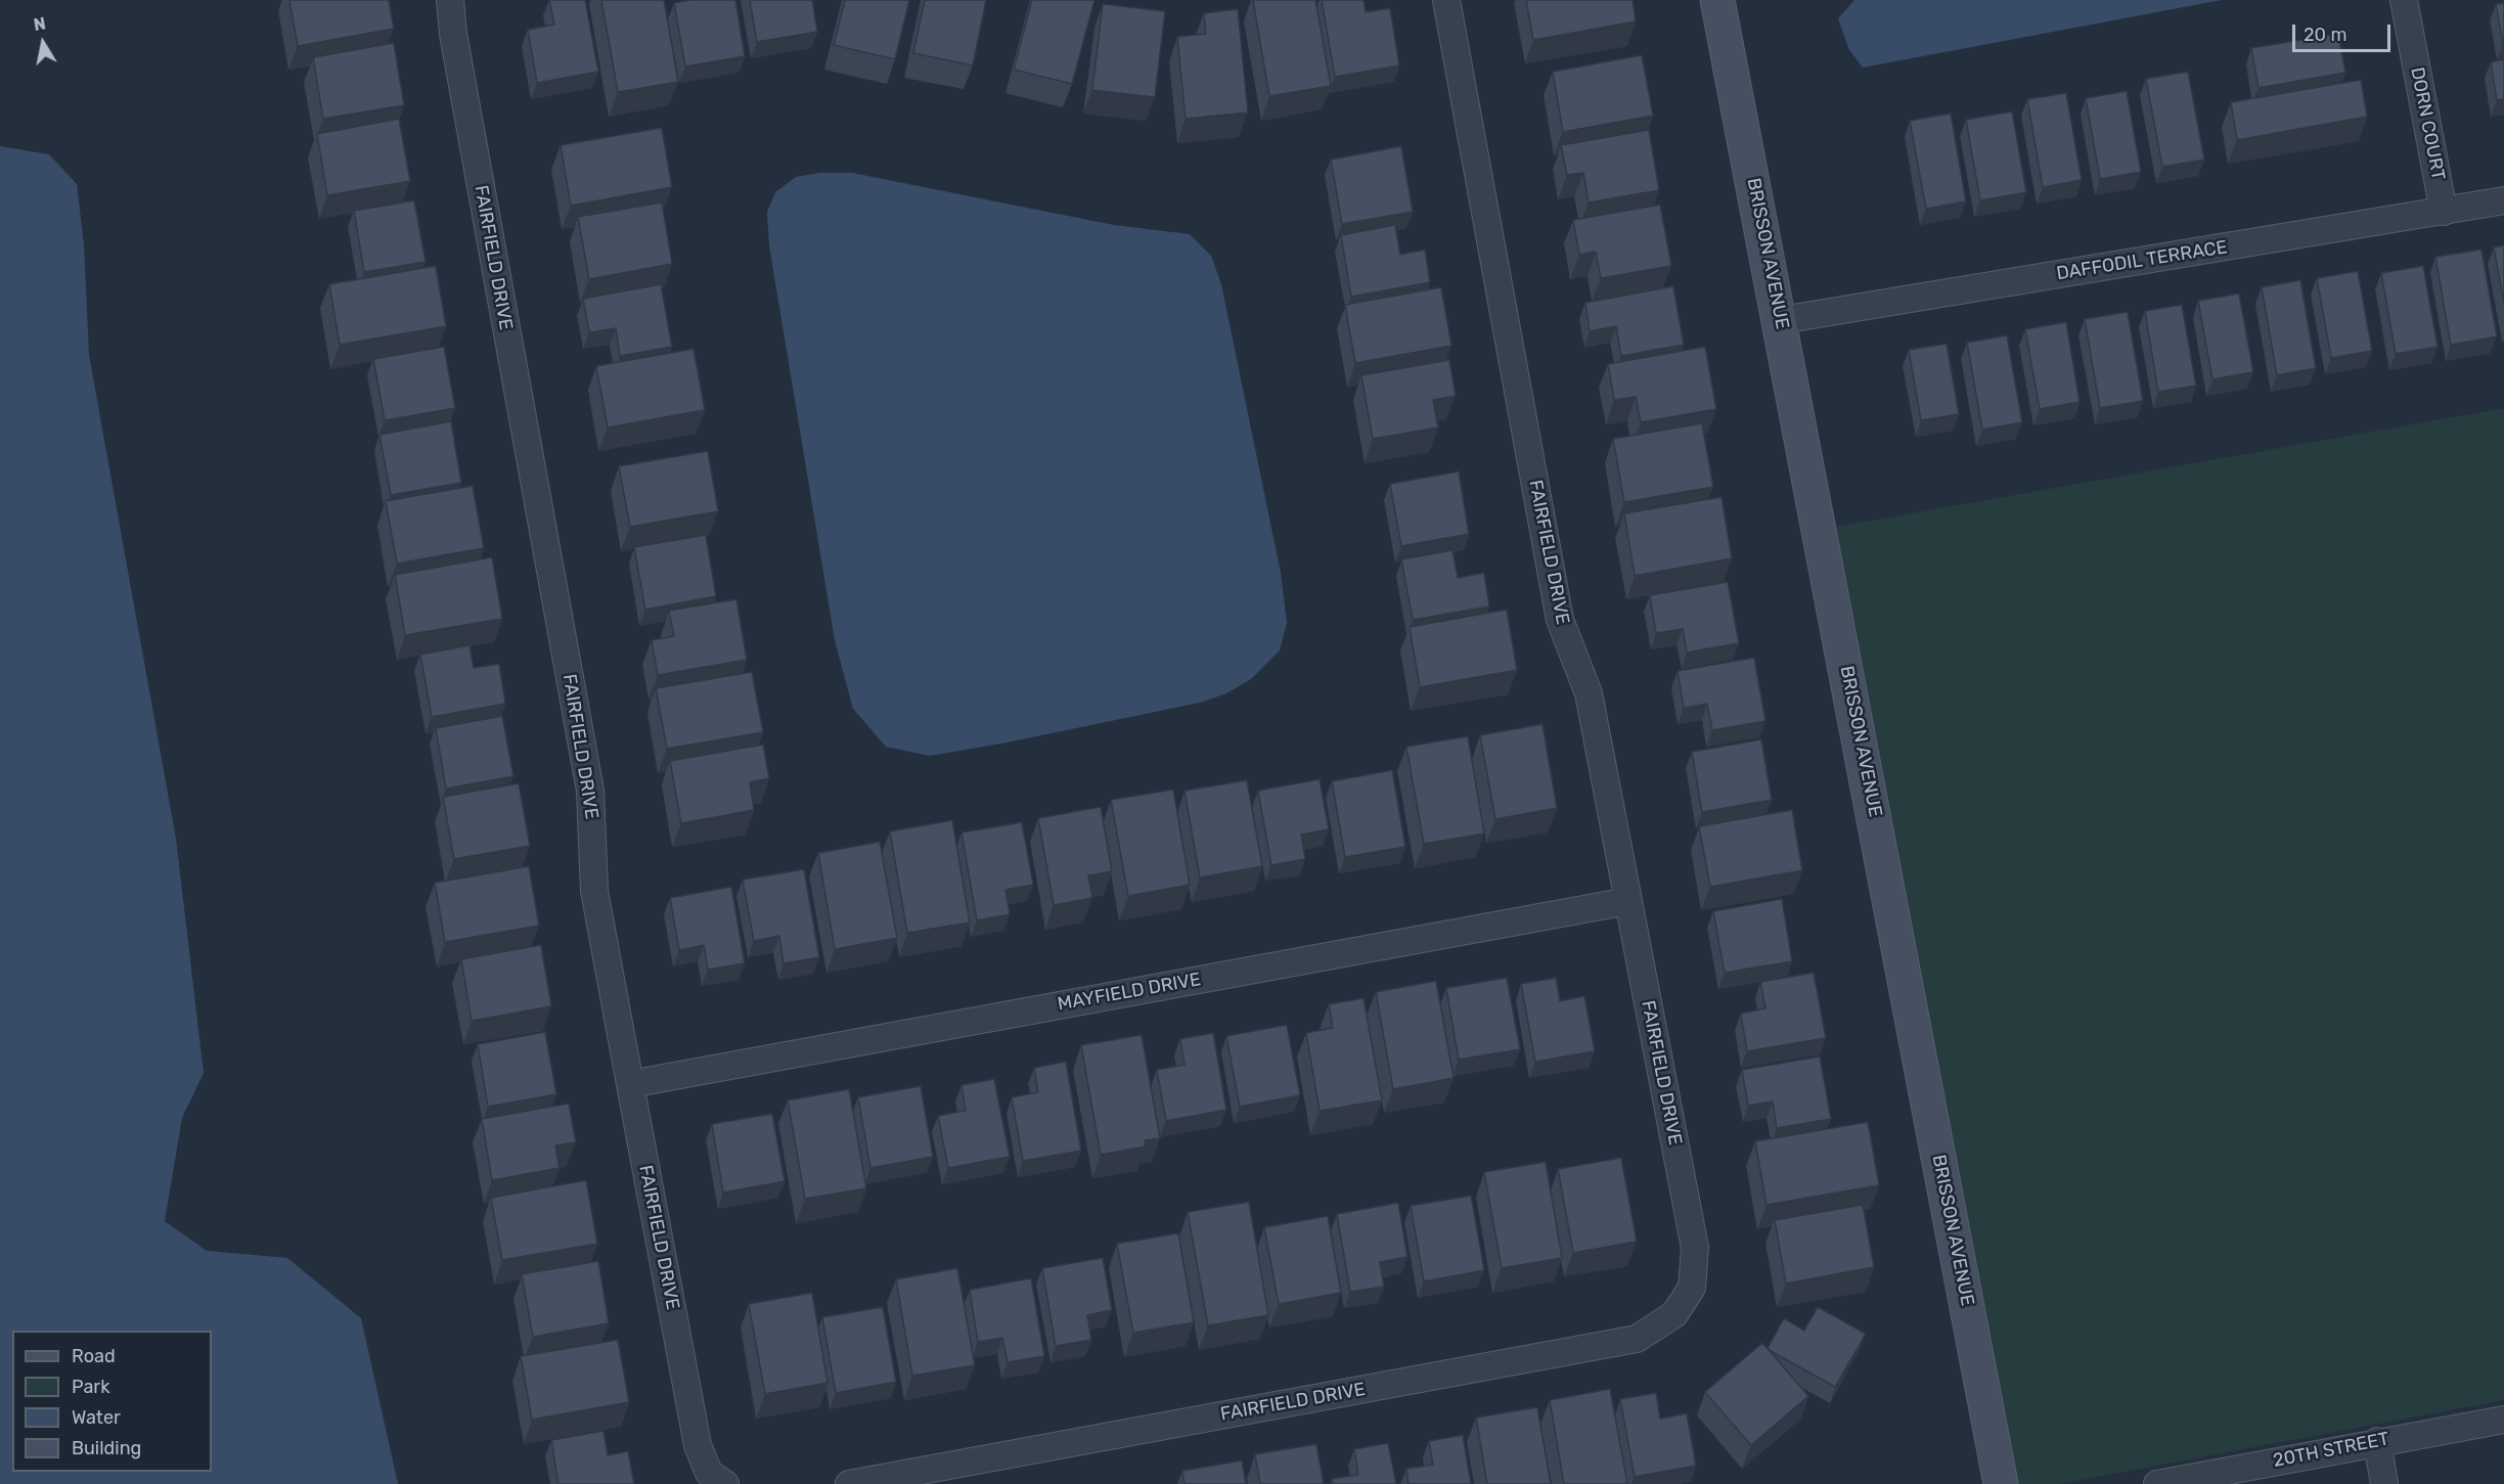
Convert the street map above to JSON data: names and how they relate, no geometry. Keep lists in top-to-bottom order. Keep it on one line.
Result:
{"streets":{"street":["DORN COURT","BRISSON AVENUE","FAIRFIELD DRIVE","DAFFODIL TERRACE","MAYFIELD DRIVE","20TH STREET"]},"crossings":[["DORN COURT","DAFFODIL TERRACE"],["BRISSON AVENUE","DAFFODIL TERRACE"],["FAIRFIELD DRIVE","MAYFIELD DRIVE"]],"legend":["Road","Park","Water","Building"],"scale_bar":"20 m","north":"top"}
